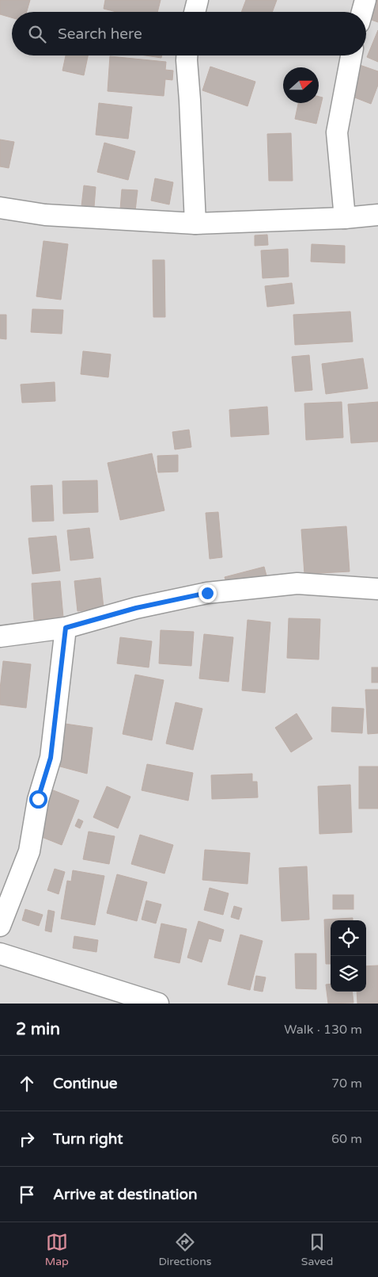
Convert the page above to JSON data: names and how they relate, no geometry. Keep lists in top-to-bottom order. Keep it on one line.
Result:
{"north":"right","page":{"search":"Search here","heading":["2 min","Walk · 130 m"],"list":[["Continue","70 m"],["Turn right","60 m"],"Arrive at destination"],"nav":["Map","Directions","Saved"]}}
